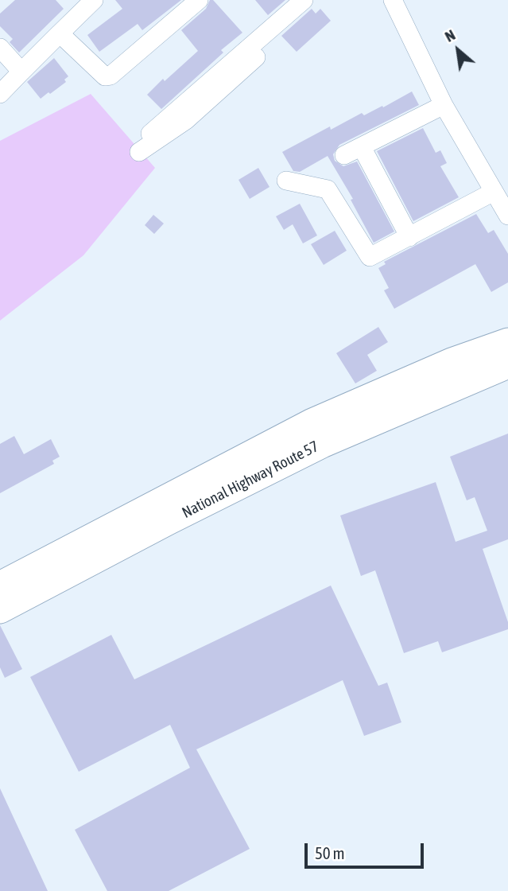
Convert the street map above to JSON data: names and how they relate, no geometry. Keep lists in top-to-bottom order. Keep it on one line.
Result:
{"streets":{"highway":["National Highway Route 57"]},"scale_bar":"50 m","north":"top left"}
